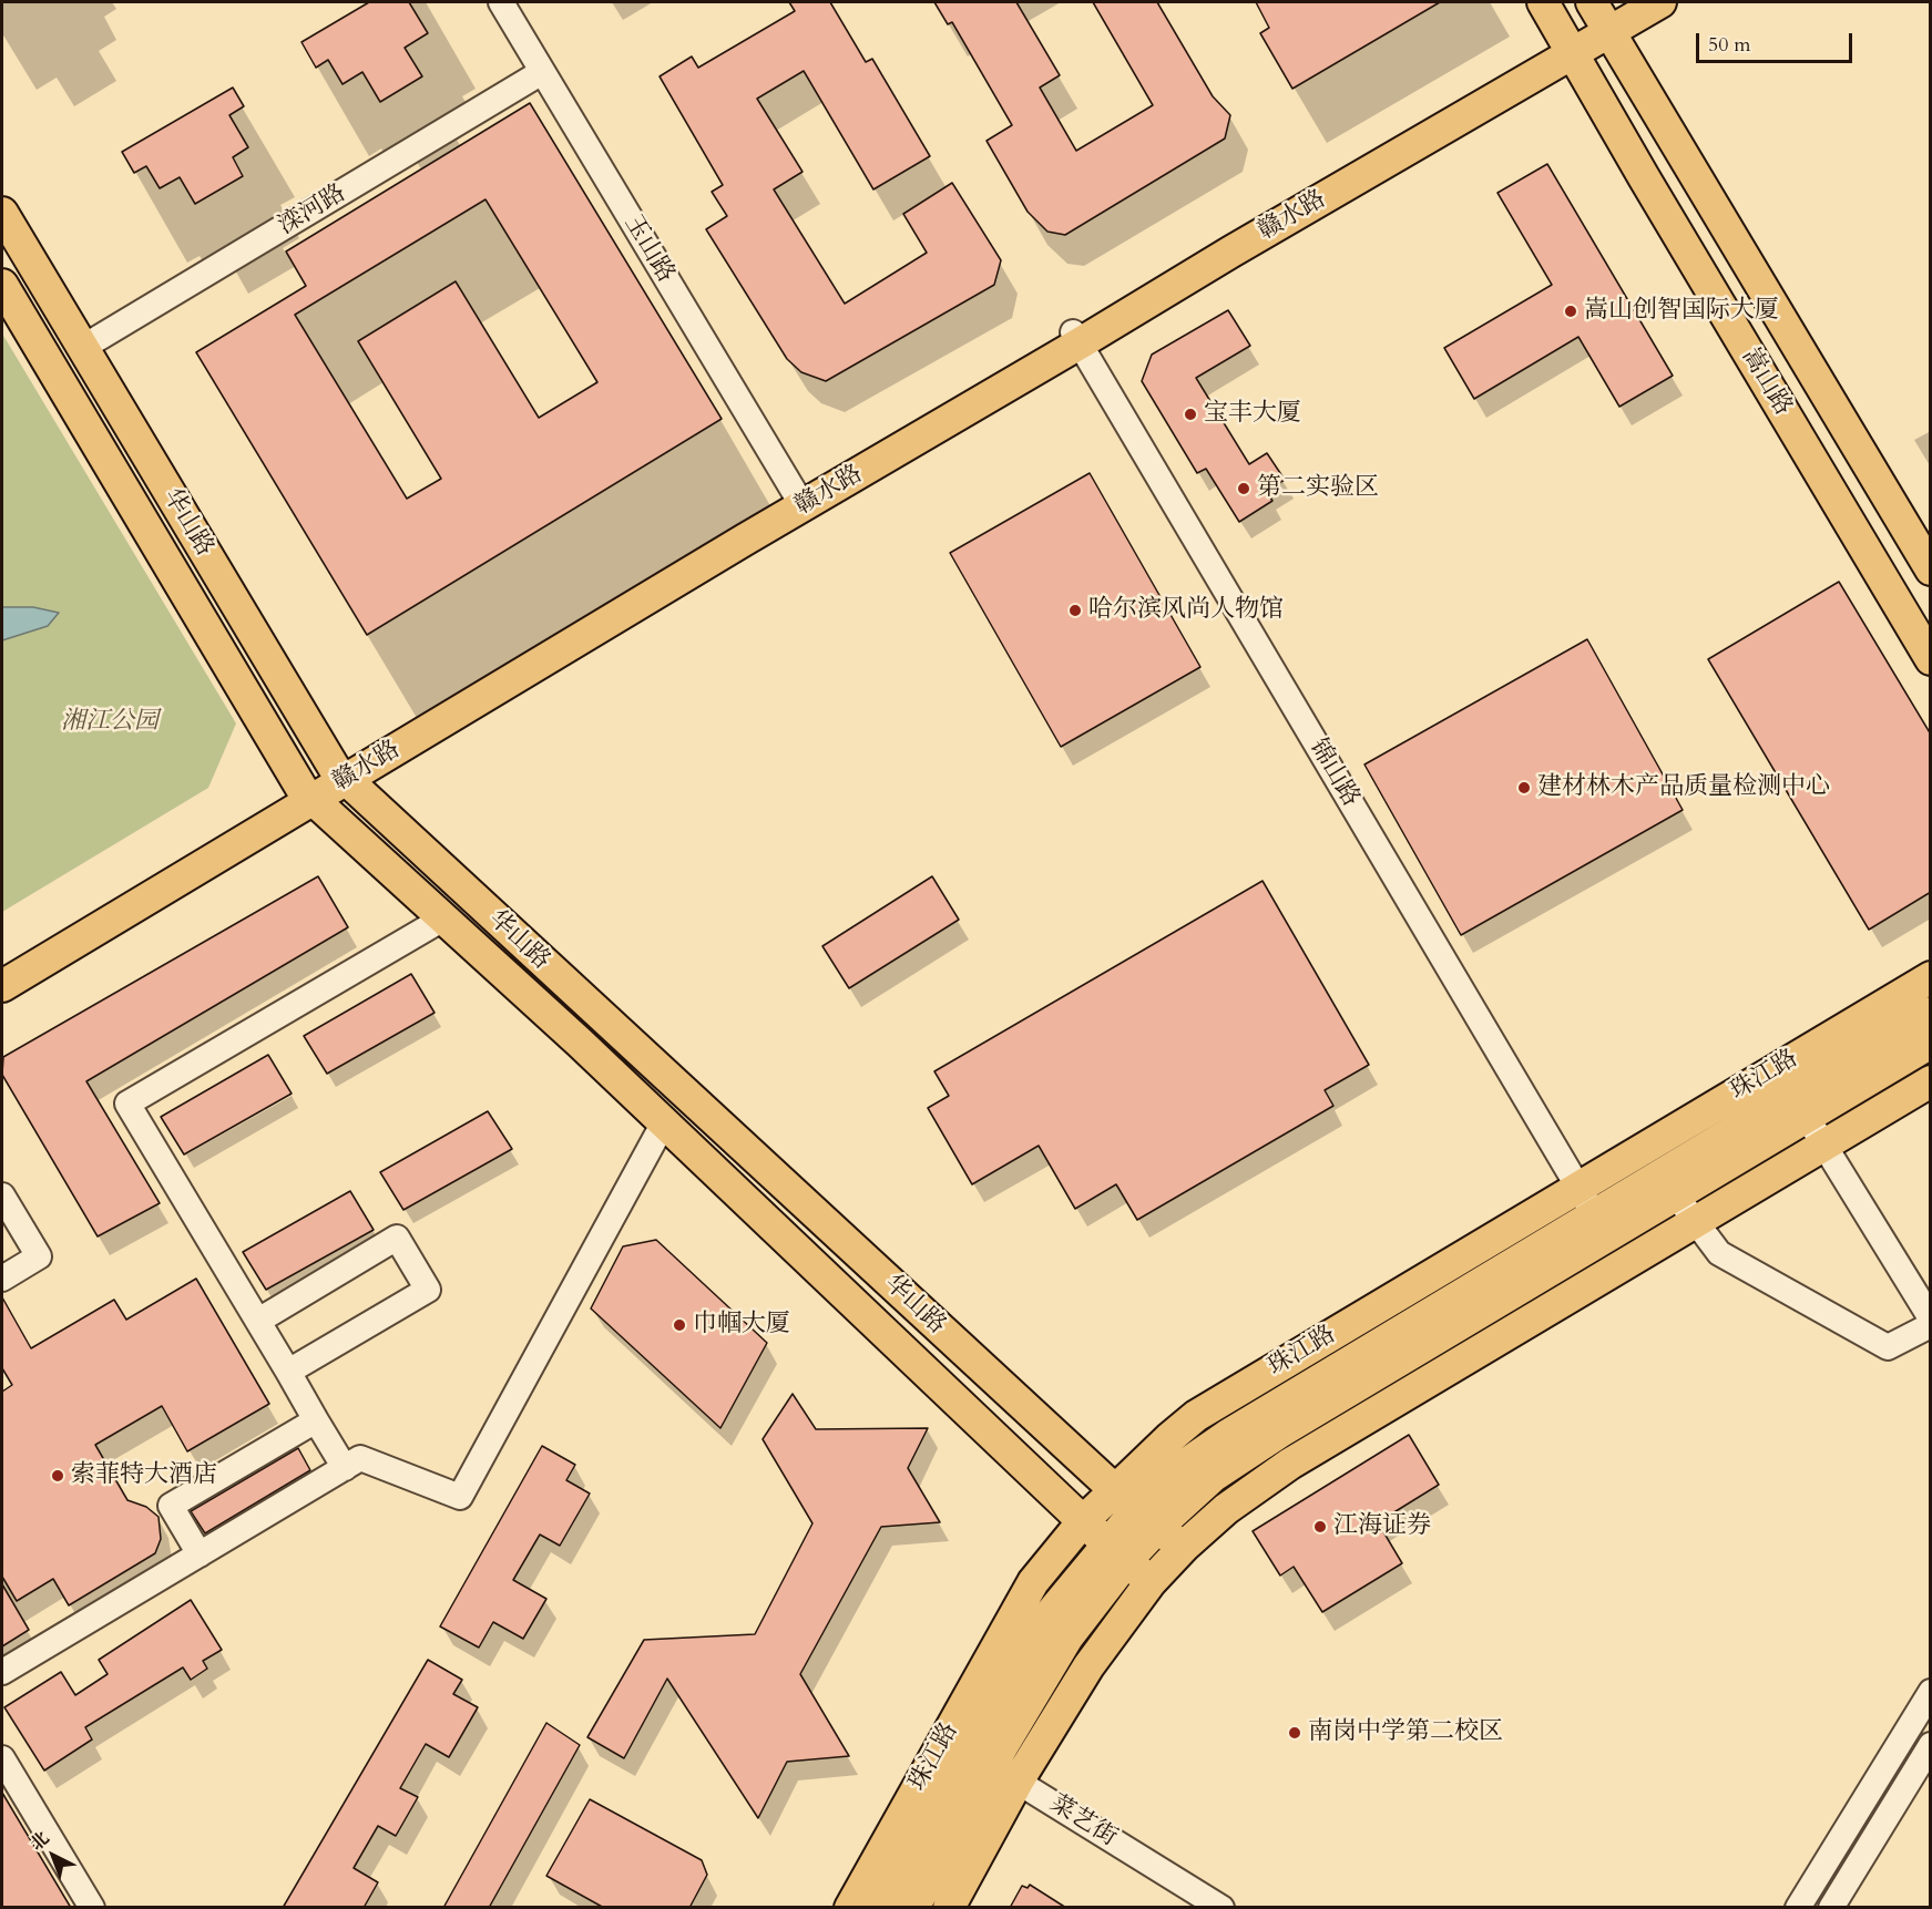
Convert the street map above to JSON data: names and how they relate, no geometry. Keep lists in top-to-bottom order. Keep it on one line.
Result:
{"streets":{"main road":["赣水路","嵩山路","华山路","珠江路"],"street":["滦河路","玉山路","锦山路","菜艺街"]},"crossings":[["滦河路","玉山路"],["滦河路","华山路"],["赣水路","玉山路"],["赣水路","嵩山路"],["赣水路","华山路"],["赣水路","锦山路"],["华山路","珠江路"],["锦山路","珠江路"],["珠江路","菜艺街"]],"parks":["湘江公园"],"places":["嵩山创智国际大厦","宝丰大厦","第二实验区","哈尔滨风尚人物馆","建材林木产品质量检测中心","巾帼大厦","索菲特大酒店","江海证券","南岗中学第二校区"],"scale_bar":"50 m","north":"top left"}
